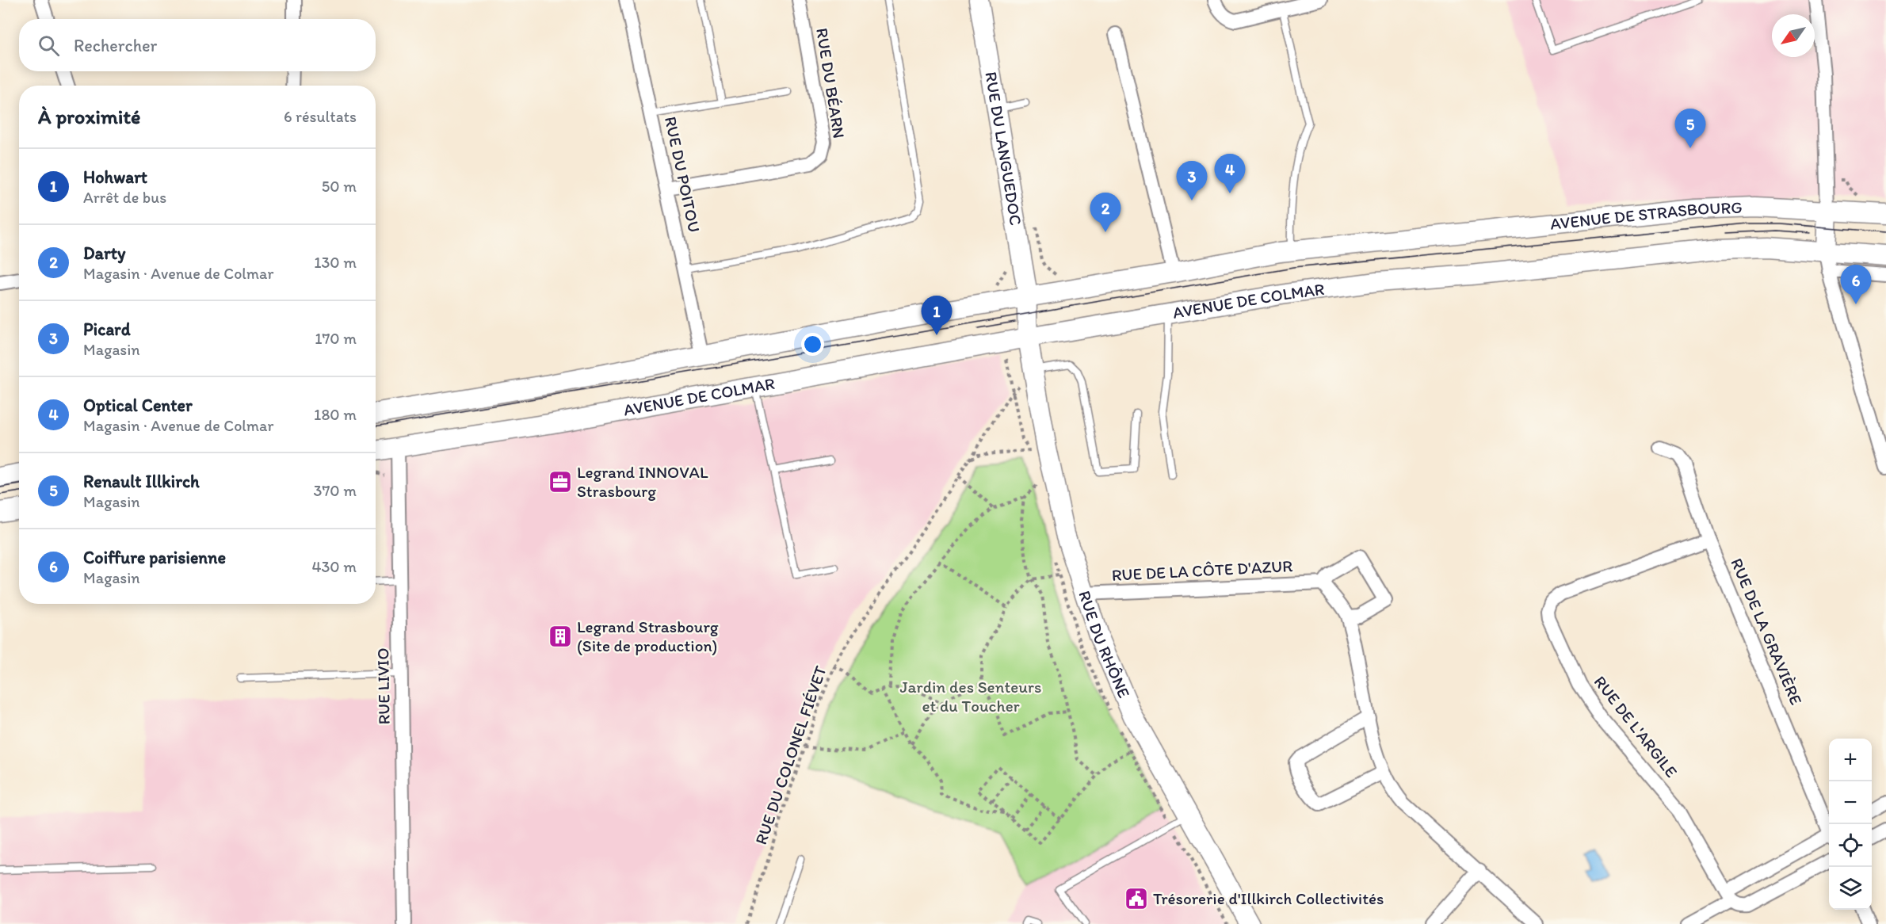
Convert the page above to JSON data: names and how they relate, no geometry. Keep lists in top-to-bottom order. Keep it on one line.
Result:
{"streets":{"main road":["RUE DU LANGUEDOC","AVENUE DE STRASBOURG","AVENUE DE COLMAR","RUE DU RHÔNE"],"street":["RUE DU BÉARN","RUE DU POITOU","RUE DE LA CÔTE D'AZUR","RUE DE LA GRAVIÈRE","RUE LIVIO","RUE DE L'ARGILE"],"path":["RUE DU COLONEL FIÉVET"]},"crossings":[["RUE DU BÉARN","RUE DU POITOU"],["AVENUE DE COLMAR","RUE DU RHÔNE"],["AVENUE DE COLMAR","RUE LIVIO"],["RUE DE LA CÔTE D'AZUR","RUE DU RHÔNE"],["RUE DE LA GRAVIÈRE","RUE DE L'ARGILE"],["RUE DU RHÔNE","RUE DU COLONEL FIÉVET"]],"parks":["Jardin des Senteurs et du Toucher"],"places":{"office":["Legrand INNOVAL Strasbourg"],"building":["Legrand Strasbourg (Site de production)"],"public building":["Trésorerie d'Illkirch Collectivités"]},"north":"bottom left","page":{"search":"Rechercher","heading":["À proximité","6 résultats"],"pins":["5","4","3","2","6","1"],"list":[{"mark":"1","name":"Hohwart","note":"Arrêt de bus","value":"50 m"},{"mark":"2","name":"Darty","note":"Magasin · Avenue de Colmar","value":"130 m"},{"mark":"3","name":"Picard","note":"Magasin","value":"170 m"},{"mark":"4","name":"Optical Center","note":"Magasin · Avenue de Colmar","value":"180 m"},{"mark":"5","name":"Renault Illkirch","note":"Magasin","value":"370 m"},{"mark":"6","name":"Coiffure parisienne","note":"Magasin","value":"430 m"}],"map_buttons":["+","−"]}}
